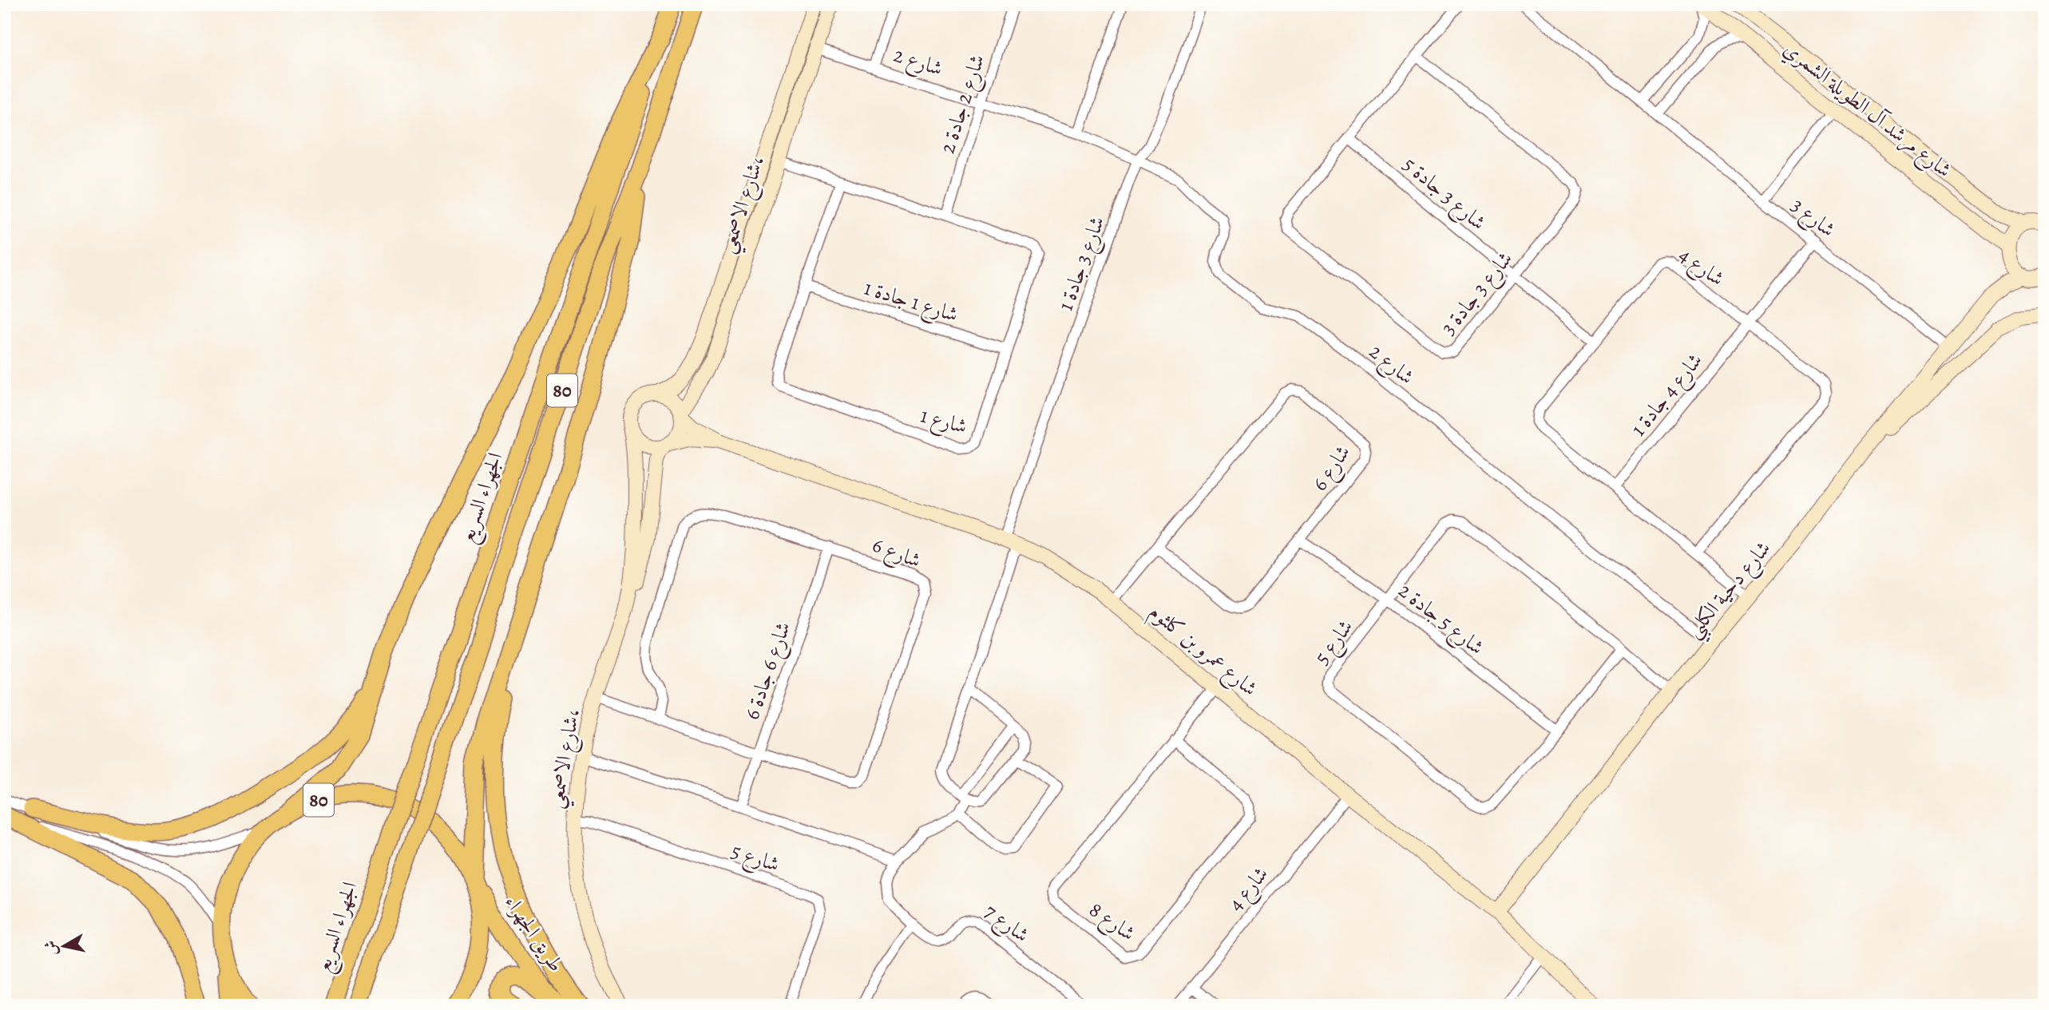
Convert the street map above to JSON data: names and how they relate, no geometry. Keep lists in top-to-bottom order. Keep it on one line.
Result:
{"streets":{"highway":["80","الجهراء السريع","طريق الجهراء"],"street":["شارع 2","شارع 2 جادة 2","شارع مرشد آل الطويلة الشمري","شارع 3 جادة 5","شارع الاصمعي،","شارع 3","شارع 3 جادة 1","شارع 4","شارع 3 جادة 3","شارع 1 جادة 1","شارع 4 جادة 1","شارع 1","شارع 6","شارع دحية الكلبي","شارع 5 جادة 2","شارع 5","شارع عمرو بن كلثوم","شارع 6 جادة 6","شارع 8","شارع 7"]},"crossings":[["شارع 2","شارع 2 جادة 2"],["شارع 2","شارع الاصمعي،"],["شارع 2","شارع 3 جادة 1"],["شارع 2","شارع دحية الكلبي"],["شارع 2 جادة 2","شارع 1"],["شارع مرشد آل الطويلة الشمري","شارع دحية الكلبي"],["شارع 3 جادة 5","شارع 4"],["شارع 3 جادة 5","شارع 3 جادة 3"],["شارع الاصمعي،","شارع 1"],["شارع الاصمعي،","شارع 6"],["شارع الاصمعي،","شارع 5"],["شارع الاصمعي،","شارع عمرو بن كلثوم"],["شارع 3","شارع 4 جادة 1"],["شارع 3","شارع دحية الكلبي"],["شارع 3 جادة 1","شارع عمرو بن كلثوم"],["شارع 4","شارع 4 جادة 1"],["شارع 4","شارع دحية الكلبي"],["شارع 4","شارع عمرو بن كلثوم"],["شارع 1 جادة 1","شارع 1"],["80","طريق الجهراء"],["شارع 6","شارع 5 جادة 2"],["شارع 6","شارع عمرو بن كلثوم"],["شارع 6","شارع 6 جادة 6"],["شارع دحية الكلبي","شارع 5"],["شارع دحية الكلبي","شارع عمرو بن كلثوم"],["شارع 5 جادة 2","شارع 5"],["شارع عمرو بن كلثوم","شارع 8"]],"north":"left"}
